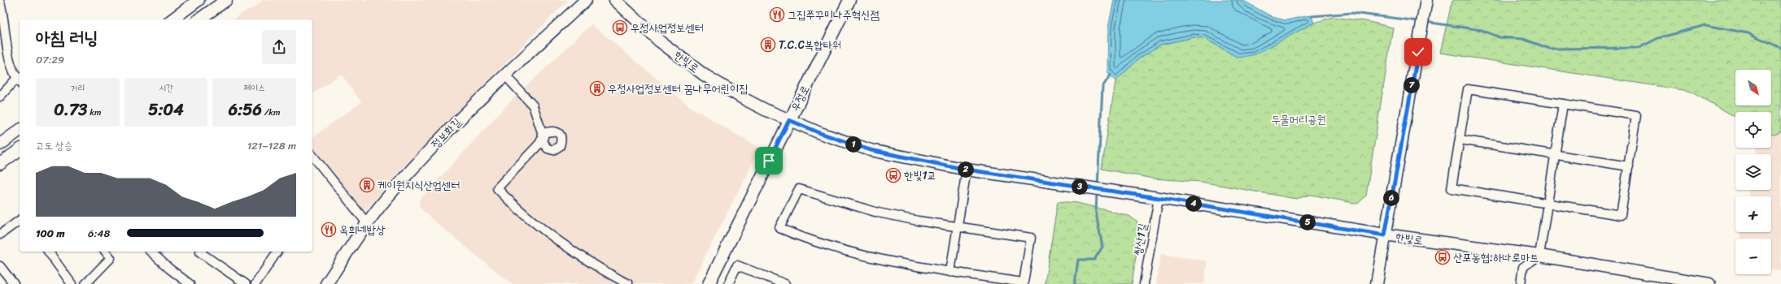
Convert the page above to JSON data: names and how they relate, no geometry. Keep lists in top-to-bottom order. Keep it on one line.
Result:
{"streets":{"street":["한빛로","우정로","정보화길","쌍산1길"]},"crossings":[["한빛로","우정로"],["한빛로","쌍산1길"]],"parks":["두물머리공원"],"places":{"restaurant":["그집쭈꾸미나주혁신점","옥희네밥상"],"bus stop":["우정사업정보센터","한빛1교","산포농협.하나로마트"],"building":["T.C.C복합타워","우정사업정보센터 꿈나무어린이집","케이원지식산업센터"]},"north":"bottom right","page":{"heading":["아침 러닝","07:29"],"map_buttons":["+","−"],"stats":[["거리","0.73 km"],["시간","5:04"],["페이스","6:56 /km"]],"pins":["7","1","2","3","6","4","5"],"chart":["고도 상승","121–128 m"],"list":[{"name":"100 m","note":"6:48"}]}}
